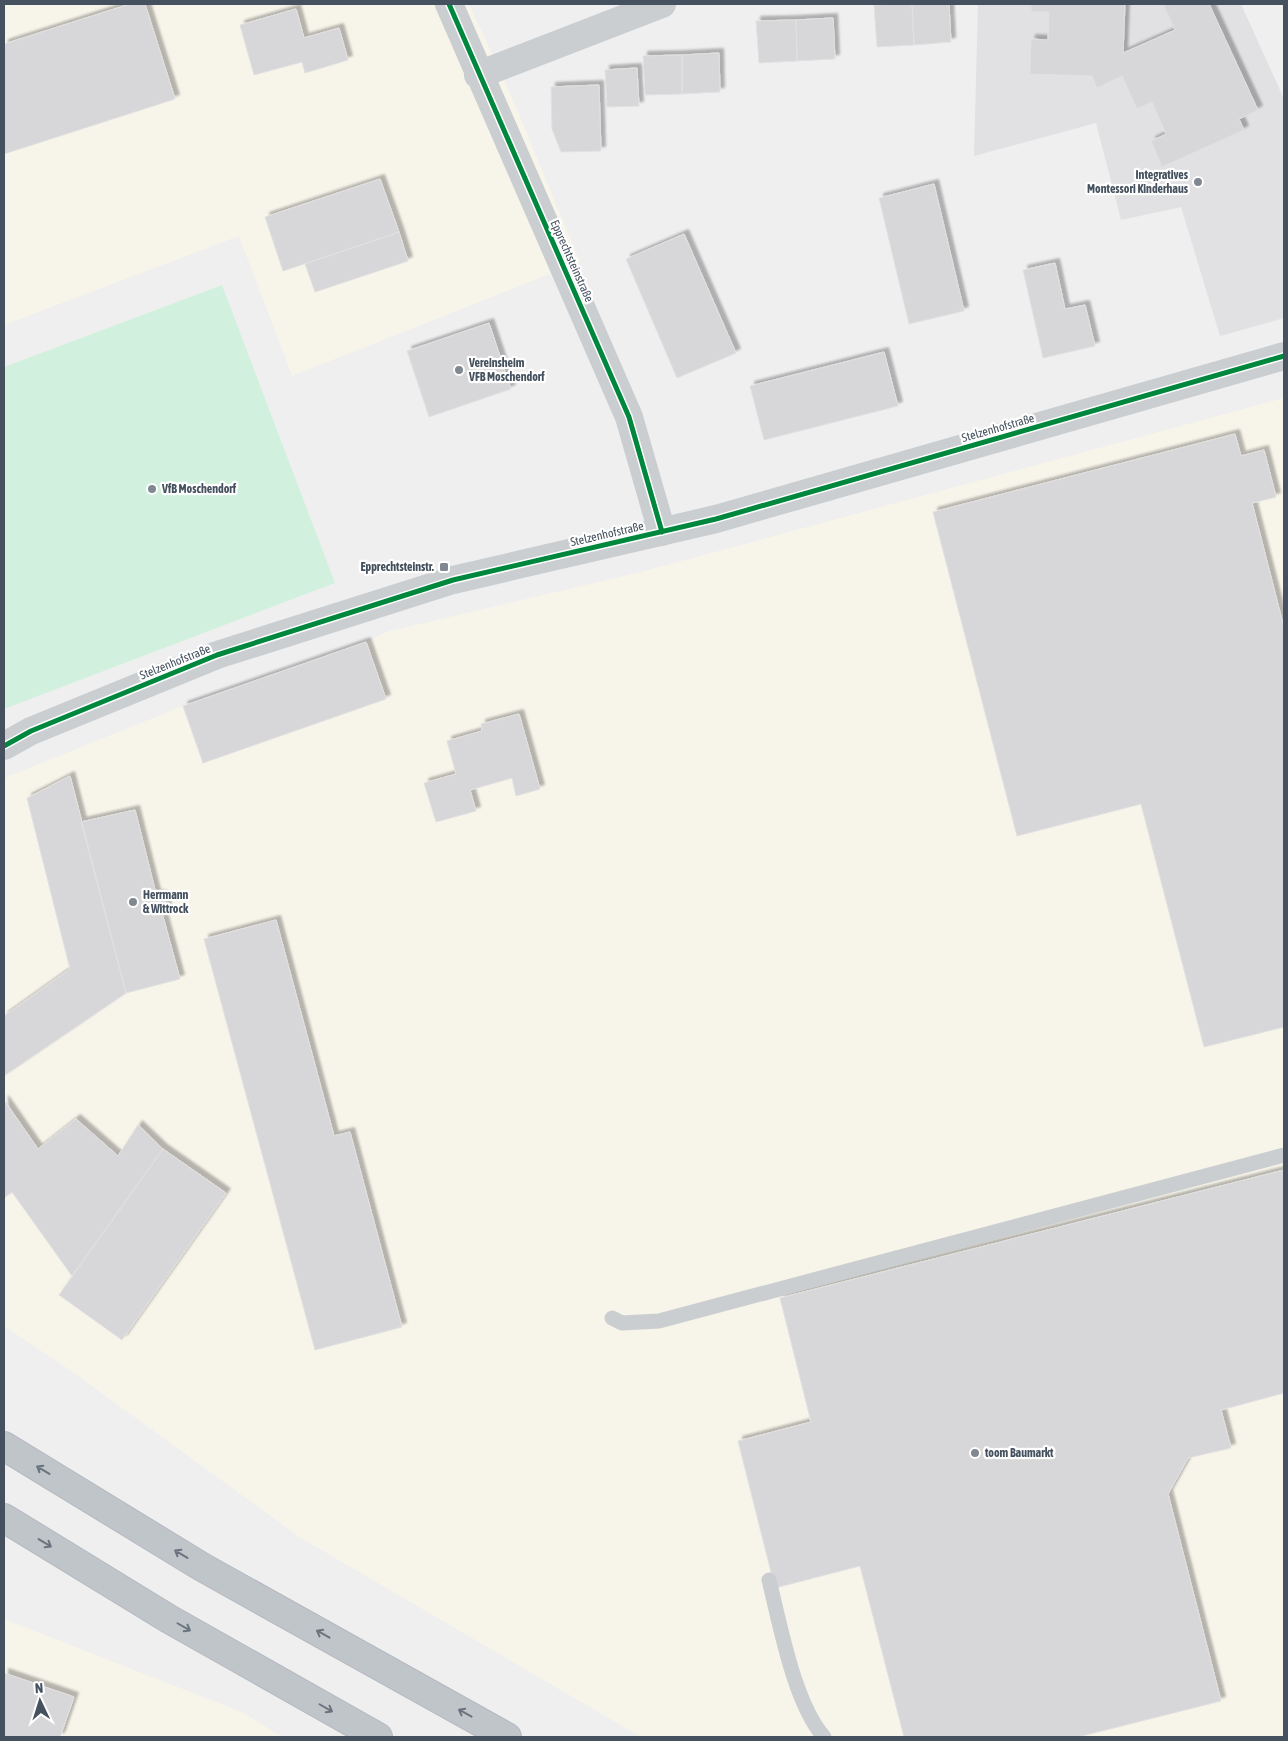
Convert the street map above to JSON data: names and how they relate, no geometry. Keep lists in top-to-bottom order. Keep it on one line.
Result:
{"streets":{"street":["Epprechtsteinstraße","Stelzenhofstraße"]},"crossings":[["Epprechtsteinstraße","Stelzenhofstraße"]],"places":{"other":["Integratives Montessori Kinderhaus","Vereinsheim VFB Moschendorf","VfB Moschendorf","Herrmann & Wittrock","toom Baumarkt"],"transit":["Epprechtsteinstr."]},"north":"top"}
